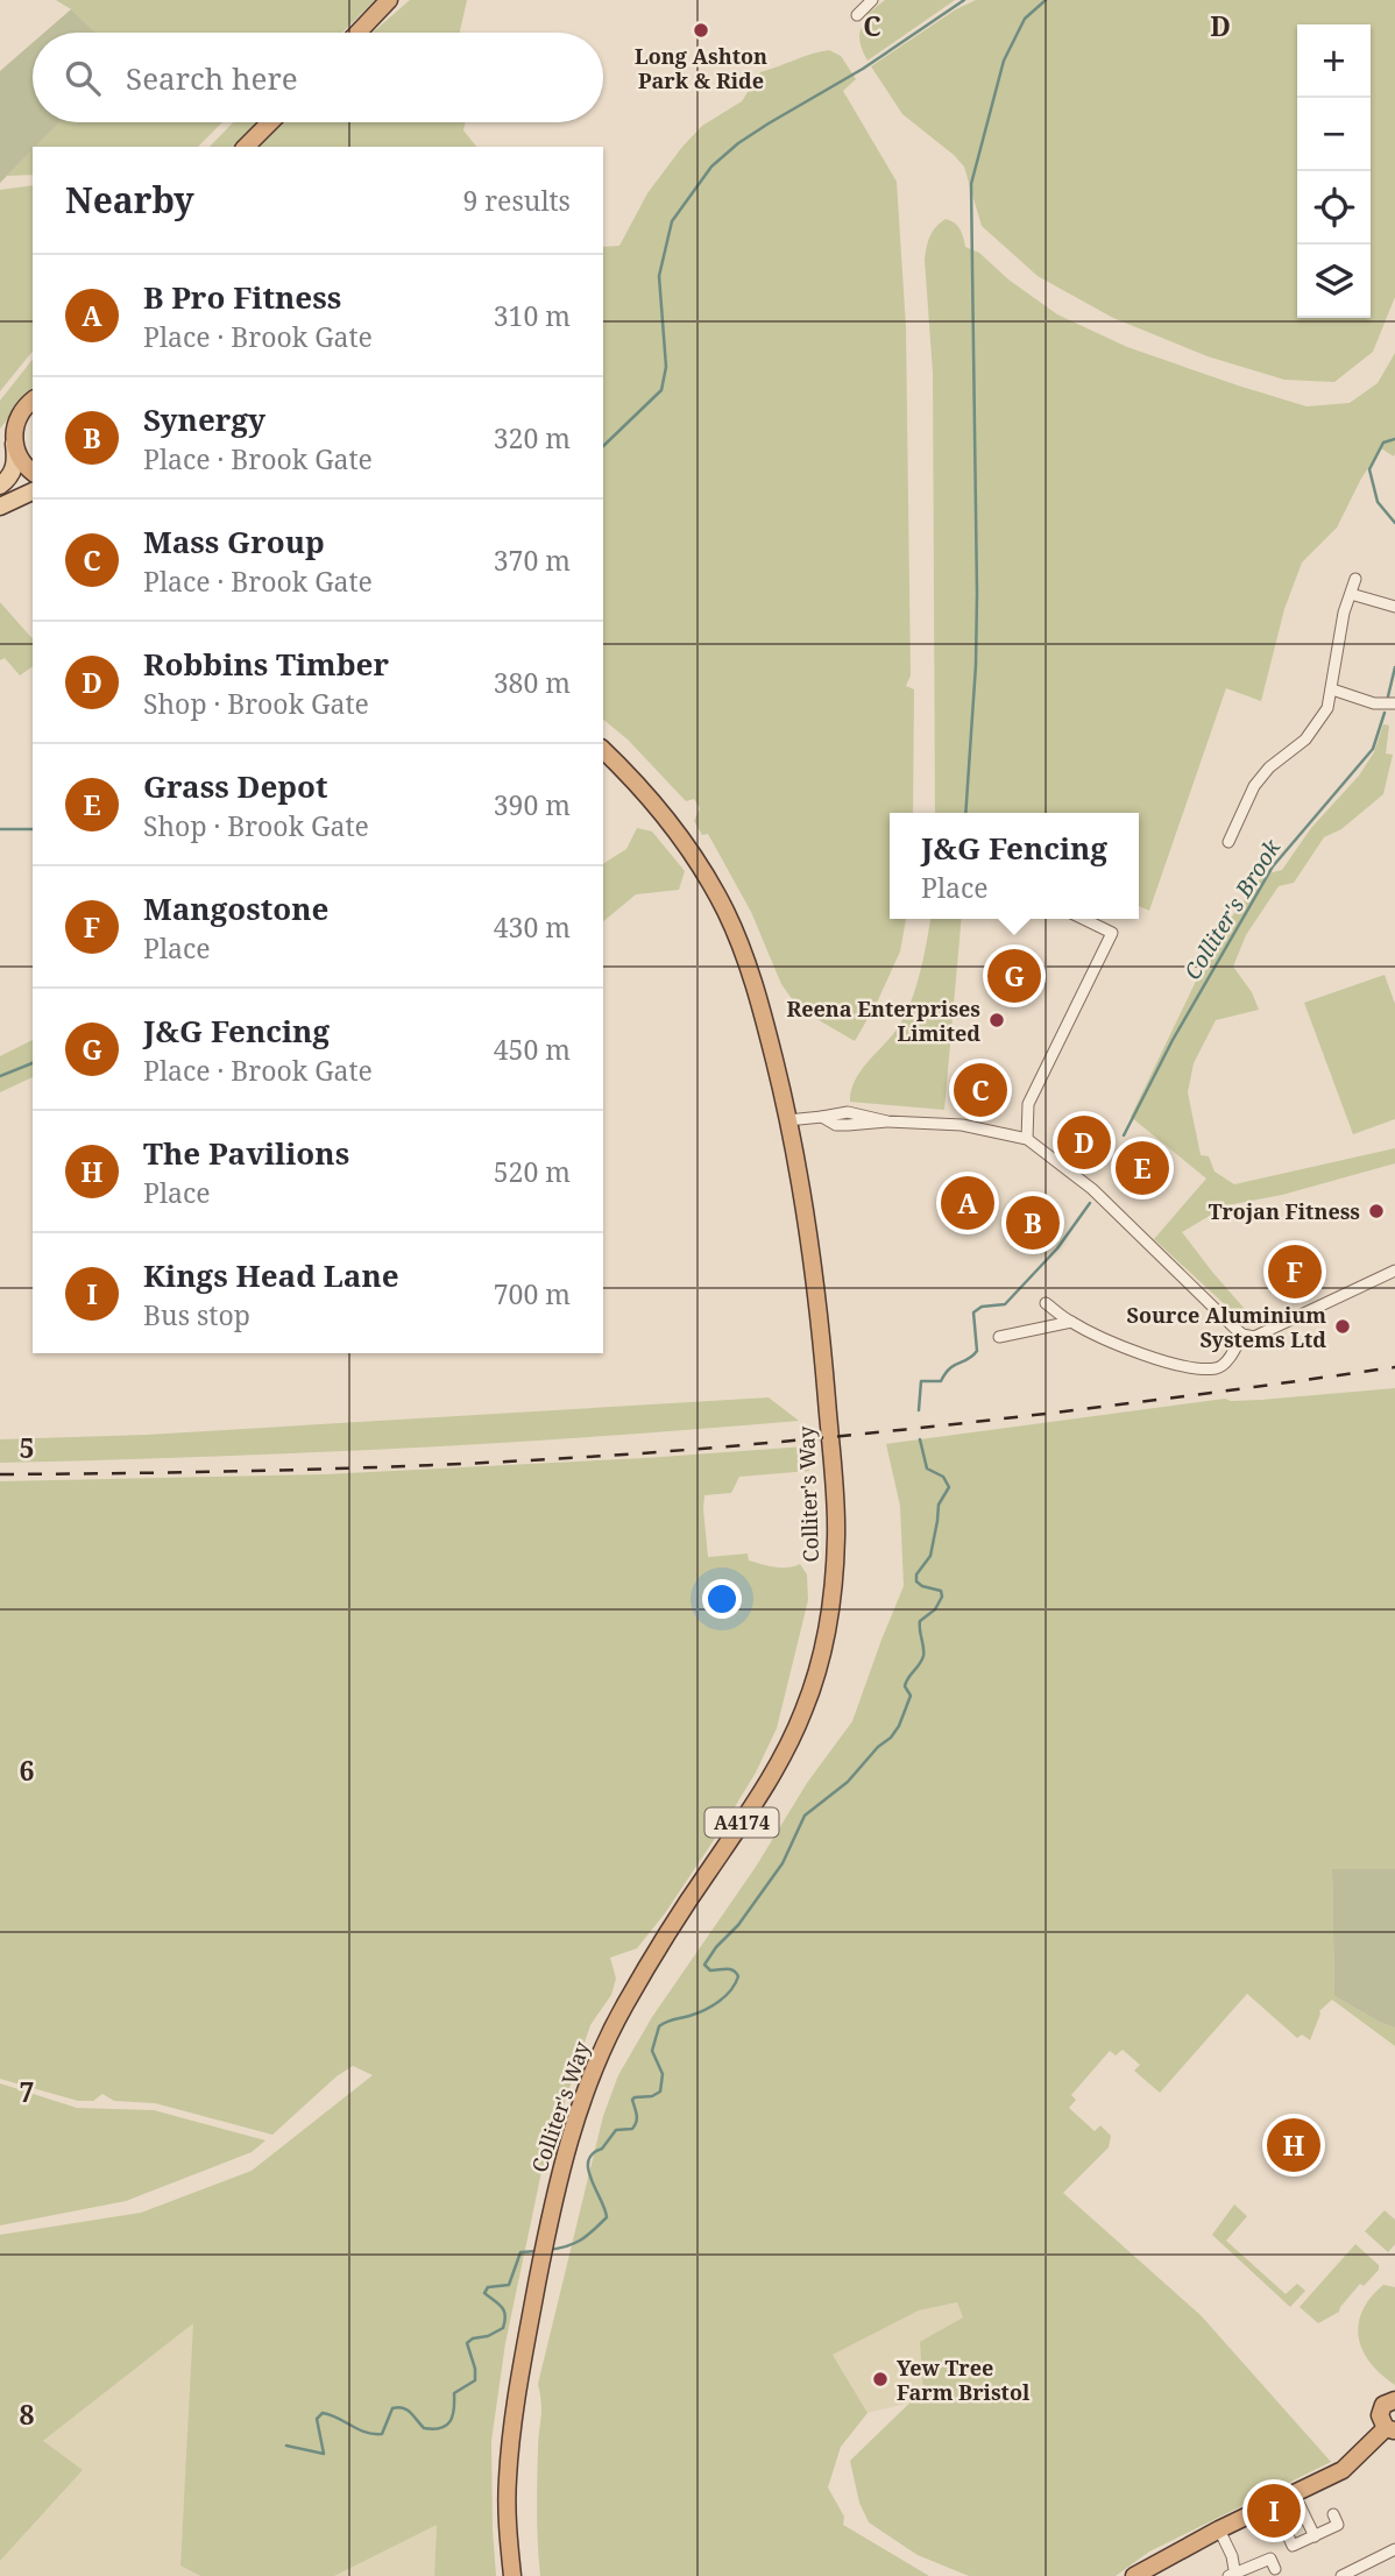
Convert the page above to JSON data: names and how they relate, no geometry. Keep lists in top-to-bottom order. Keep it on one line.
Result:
{"streets":{"highway":["Colliter's Way","A4174"]},"water":["Colliter's Brook"],"places":["Long Ashton Park & Ride","Reena Enterprises Limited","Trojan Fitness","Source Aluminium Systems Ltd","Yew Tree Farm Bristol"],"page":{"map_buttons":["+","−"],"search":"Search here","heading":["Nearby","9 results"],"list":[{"mark":"A","name":"B Pro Fitness","note":"Place · Brook Gate","value":"310 m"},{"mark":"B","name":"Synergy","note":"Place · Brook Gate","value":"320 m"},{"mark":"C","name":"Mass Group","note":"Place · Brook Gate","value":"370 m"},{"mark":"D","name":"Robbins Timber","note":"Shop · Brook Gate","value":"380 m"},{"mark":"E","name":"Grass Depot","note":"Shop · Brook Gate","value":"390 m"},{"mark":"F","name":"Mangostone","note":"Place","value":"430 m"},{"mark":"G","name":"J&G Fencing","note":"Place · Brook Gate","value":"450 m"},{"mark":"H","name":"The Pavilions","note":"Place","value":"520 m"},{"mark":"I","name":"Kings Head Lane","note":"Bus stop","value":"700 m"}],"popup":["J&G Fencing","Place"],"pins":["G","C","D","E","A","B","F","H","I"]},"grid":{"columns":["C","D"],"rows":["5","6","7","8"]}}
